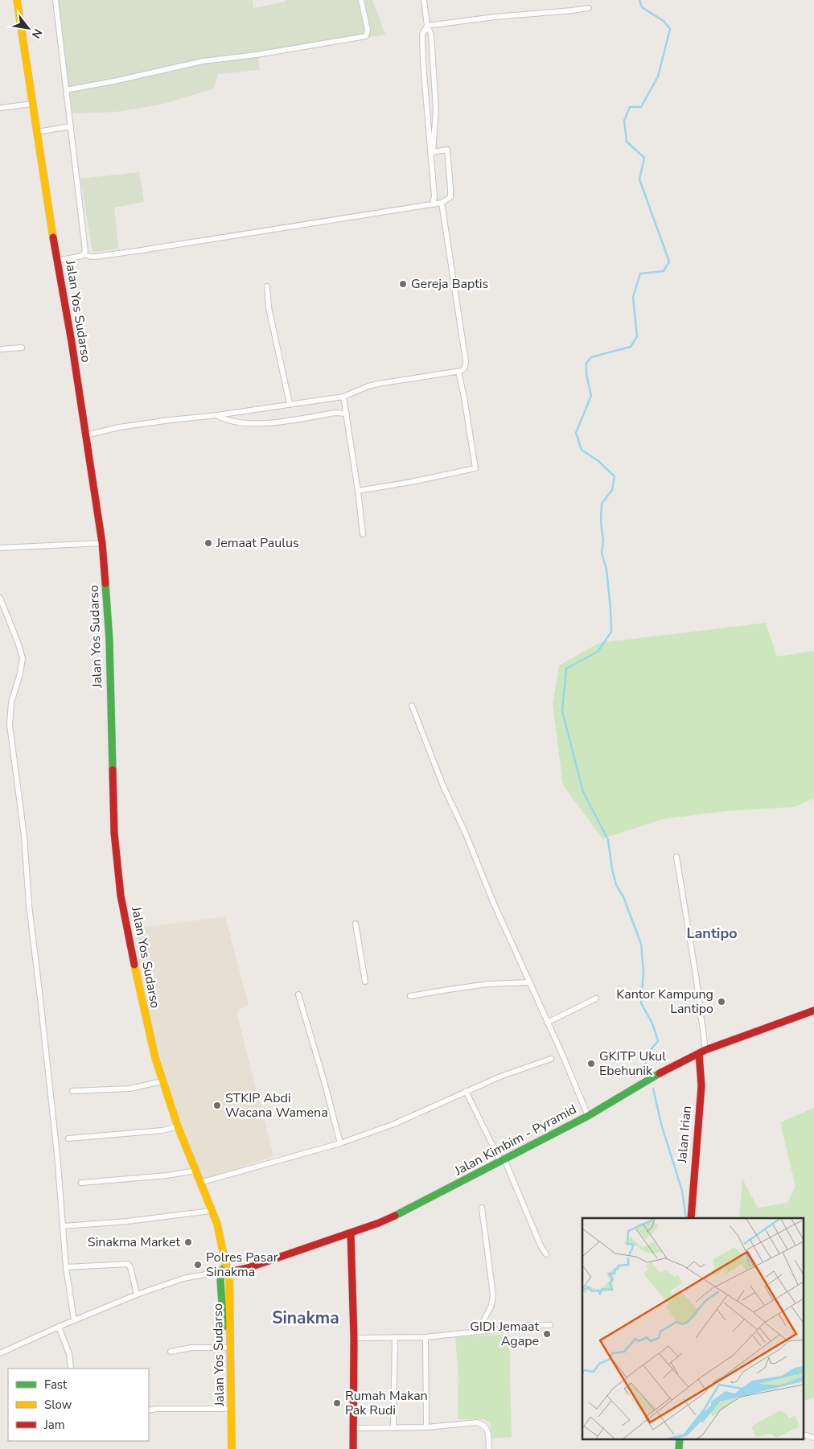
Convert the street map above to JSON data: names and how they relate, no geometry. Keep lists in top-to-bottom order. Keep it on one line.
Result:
{"streets":{"main road":["Jalan Yos Sudarso","Jalan Irian","Jalan Kimbim - Pyramid"]},"crossings":[["Jalan Yos Sudarso","Jalan Kimbim - Pyramid"],["Jalan Irian","Jalan Kimbim - Pyramid"]],"districts":["Lantipo","Sinakma"],"places":["Gereja Baptis","Jemaat Paulus","Kantor Kampung Lantipo","GKITP Ukul Ebehunik","STKIP Abdi Wacana Wamena","Sinakma Market","Polres Pasar Sinakma","GIDI Jemaat Agape","Rumah Makan Pak Rudi"],"legend":["Fast","Slow","Jam"],"north":"bottom right"}
